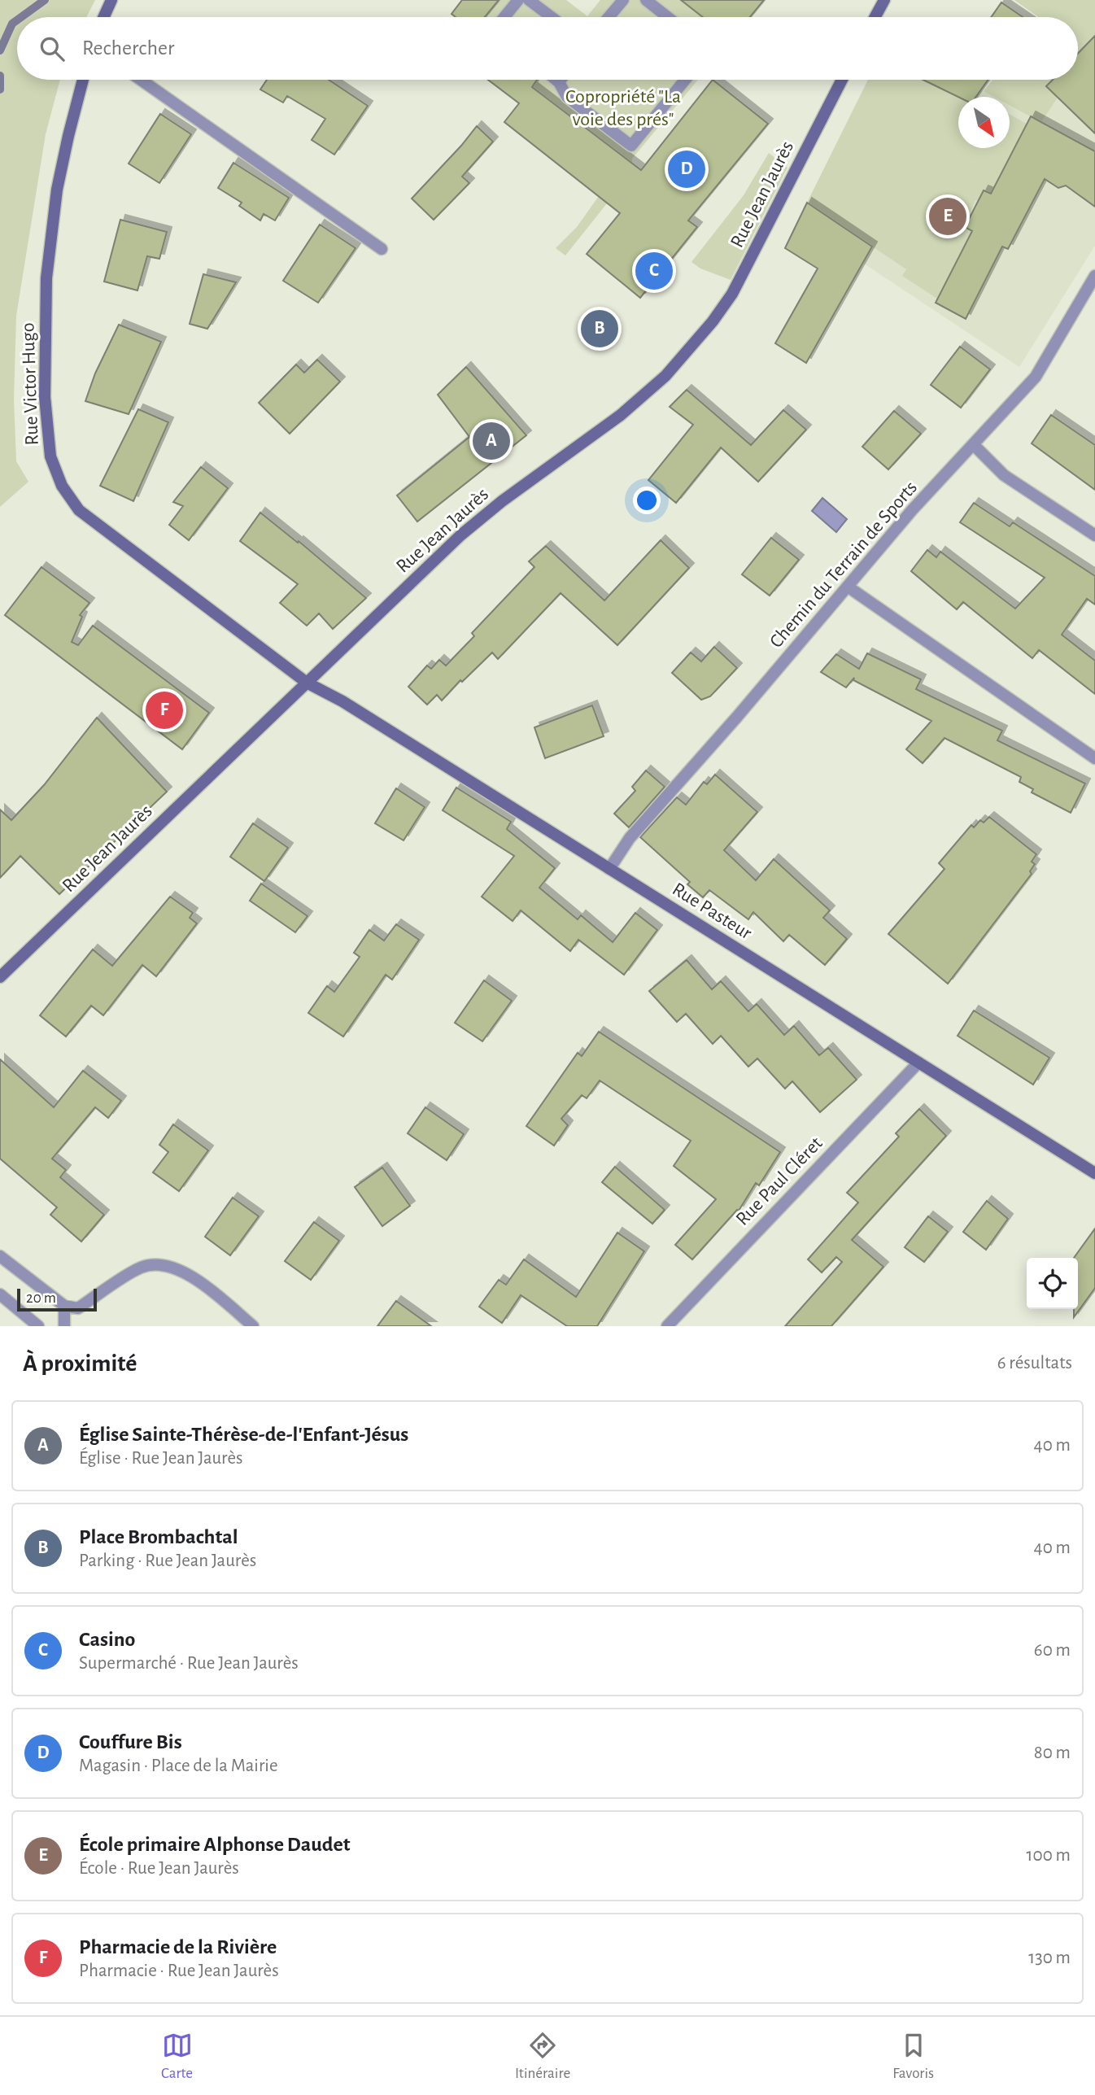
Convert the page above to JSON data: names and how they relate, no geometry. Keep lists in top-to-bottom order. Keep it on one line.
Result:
{"streets":{"street":["Rue Jean Jaurès","Rue Victor Hugo","Chemin du Terrain de Sports","Rue Pasteur","Rue Paul Cléret"]},"crossings":[["Rue Jean Jaurès","Rue Victor Hugo"],["Rue Jean Jaurès","Rue Pasteur"],["Rue Victor Hugo","Rue Pasteur"],["Chemin du Terrain de Sports","Rue Pasteur"],["Rue Pasteur","Rue Paul Cléret"]],"parks":["Copropriété \"La voie des prés\""],"scale_bar":"20 m","north":"bottom right","page":{"search":"Rechercher","pins":["D","E","C","B","A","F"],"scale":"20 m","heading":["À proximité","6 résultats"],"list":[{"mark":"A","name":"Église Sainte-Thérèse-de-l'Enfant-Jésus","note":"Église · Rue Jean Jaurès","value":"40 m"},{"mark":"B","name":"Place Brombachtal","note":"Parking · Rue Jean Jaurès","value":"40 m"},{"mark":"C","name":"Casino","note":"Supermarché · Rue Jean Jaurès","value":"60 m"},{"mark":"D","name":"Couffure Bis","note":"Magasin · Place de la Mairie","value":"80 m"},{"mark":"E","name":"École primaire Alphonse Daudet","note":"École · Rue Jean Jaurès","value":"100 m"},{"mark":"F","name":"Pharmacie de la Rivière","note":"Pharmacie · Rue Jean Jaurès","value":"130 m"}],"nav":["Carte","Itinéraire","Favoris"]}}
